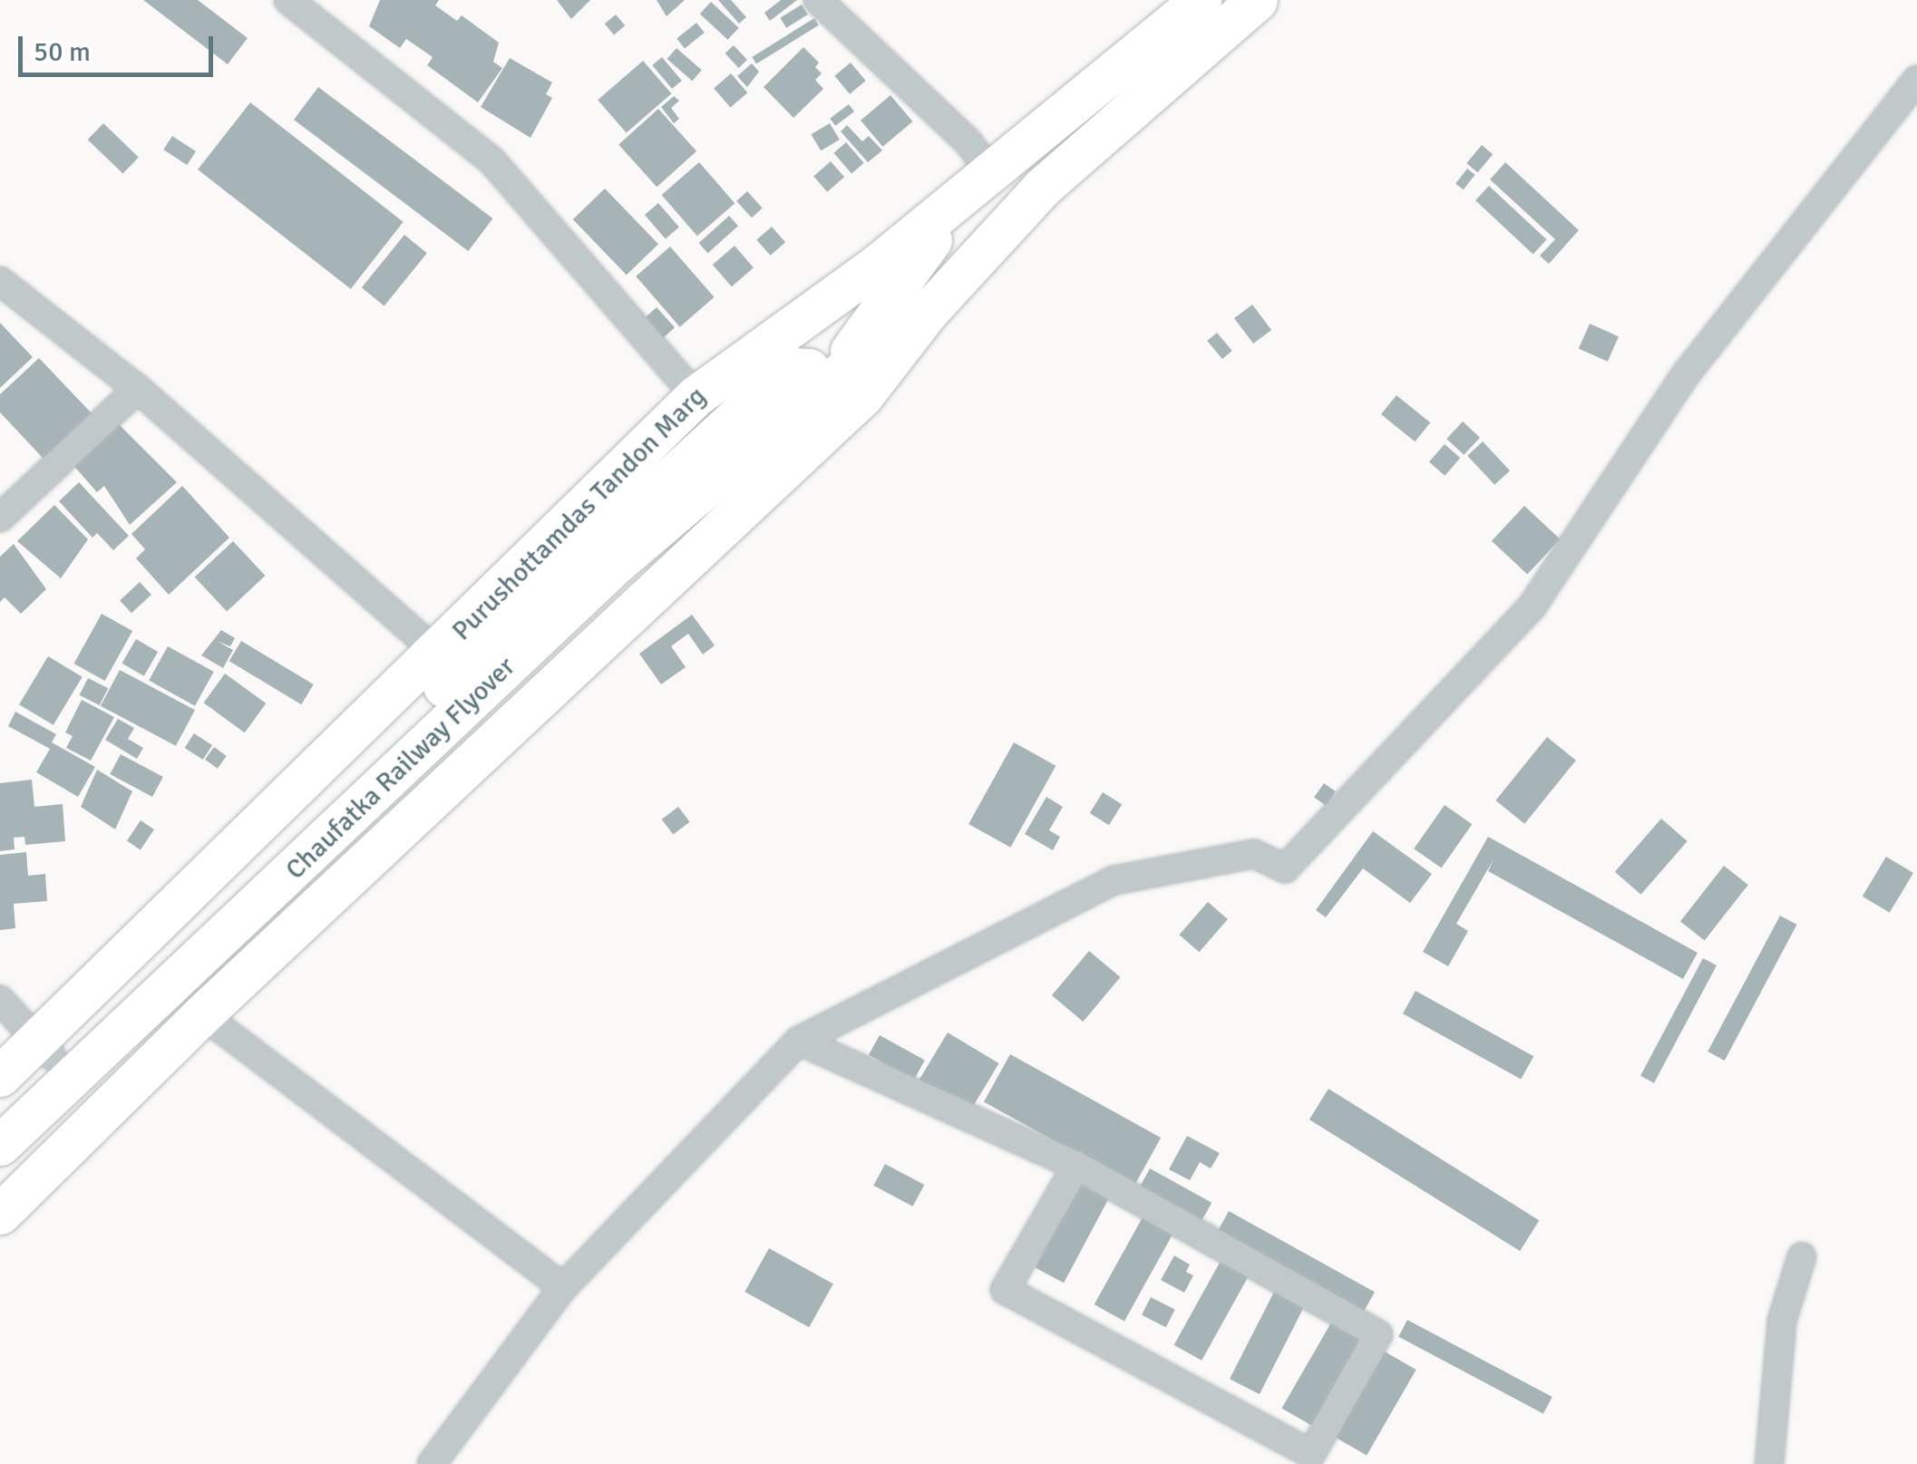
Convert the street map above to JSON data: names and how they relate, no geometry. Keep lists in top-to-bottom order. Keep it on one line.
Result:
{"streets":{"main road":["Purushottamdas Tandon Marg","Chaufatka Railway Flyover"]},"scale_bar":"50 m"}
